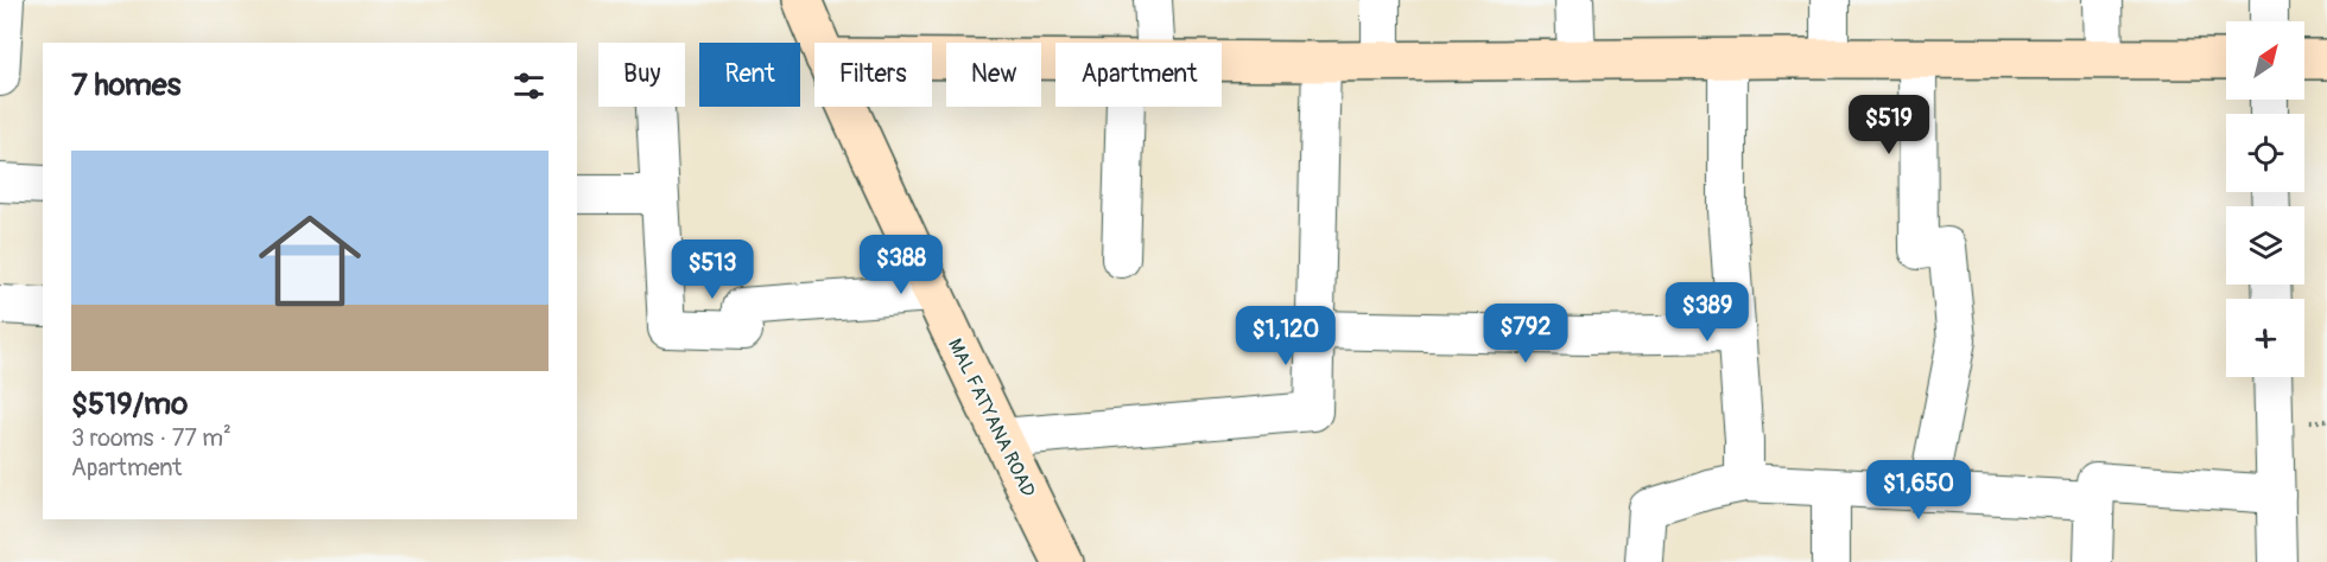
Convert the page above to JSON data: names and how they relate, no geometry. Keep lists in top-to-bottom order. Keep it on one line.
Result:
{"streets":{"street":["MAL FATYANA ROAD"]},"north":"top right","page":{"map_buttons":"+","chip":["Buy","Rent","Filters","New","Apartment"],"heading":"7 homes","price":["$519","$388","$513","$389","$792","$1,120","$1,650"],"list":[{"name":"$519/mo","note":"3 rooms · 77 m² · Apartment"}]}}
